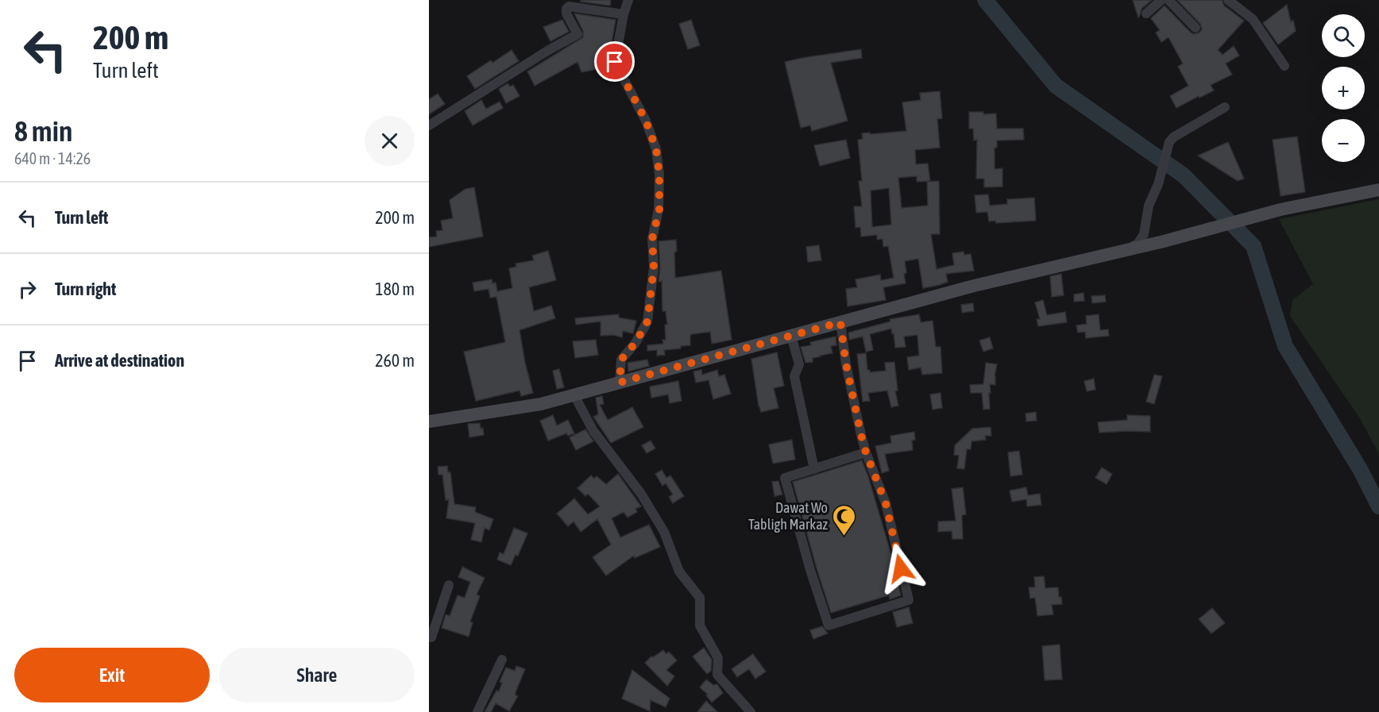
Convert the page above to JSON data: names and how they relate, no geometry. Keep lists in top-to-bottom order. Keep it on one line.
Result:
{"places":{"mosque":["Dawat Wo Tabligh Markaz"]},"page":{"turn":["200 m","Turn left"],"map_buttons":["+","−"],"heading":["8 min","640 m · 14:26"],"list":[{"name":"Turn left","value":"200 m"},{"name":"Turn right","value":"180 m"},{"name":"Arrive at destination","value":"260 m"}],"buttons":["Exit","Share"]}}
